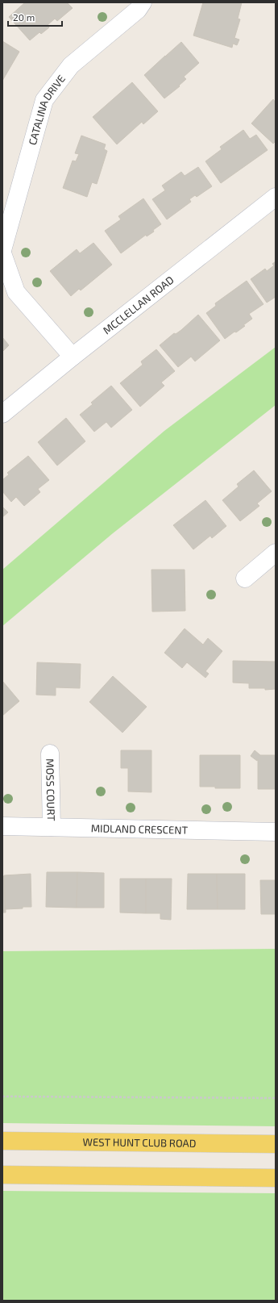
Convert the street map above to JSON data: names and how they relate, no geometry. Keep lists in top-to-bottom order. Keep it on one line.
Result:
{"streets":{"main road":["WEST HUNT CLUB ROAD"],"street":["CATALINA DRIVE","MCCLELLAN ROAD","MOSS COURT","MIDLAND CRESCENT"]},"crossings":[["MOSS COURT","MIDLAND CRESCENT"]],"scale_bar":"20 m"}
